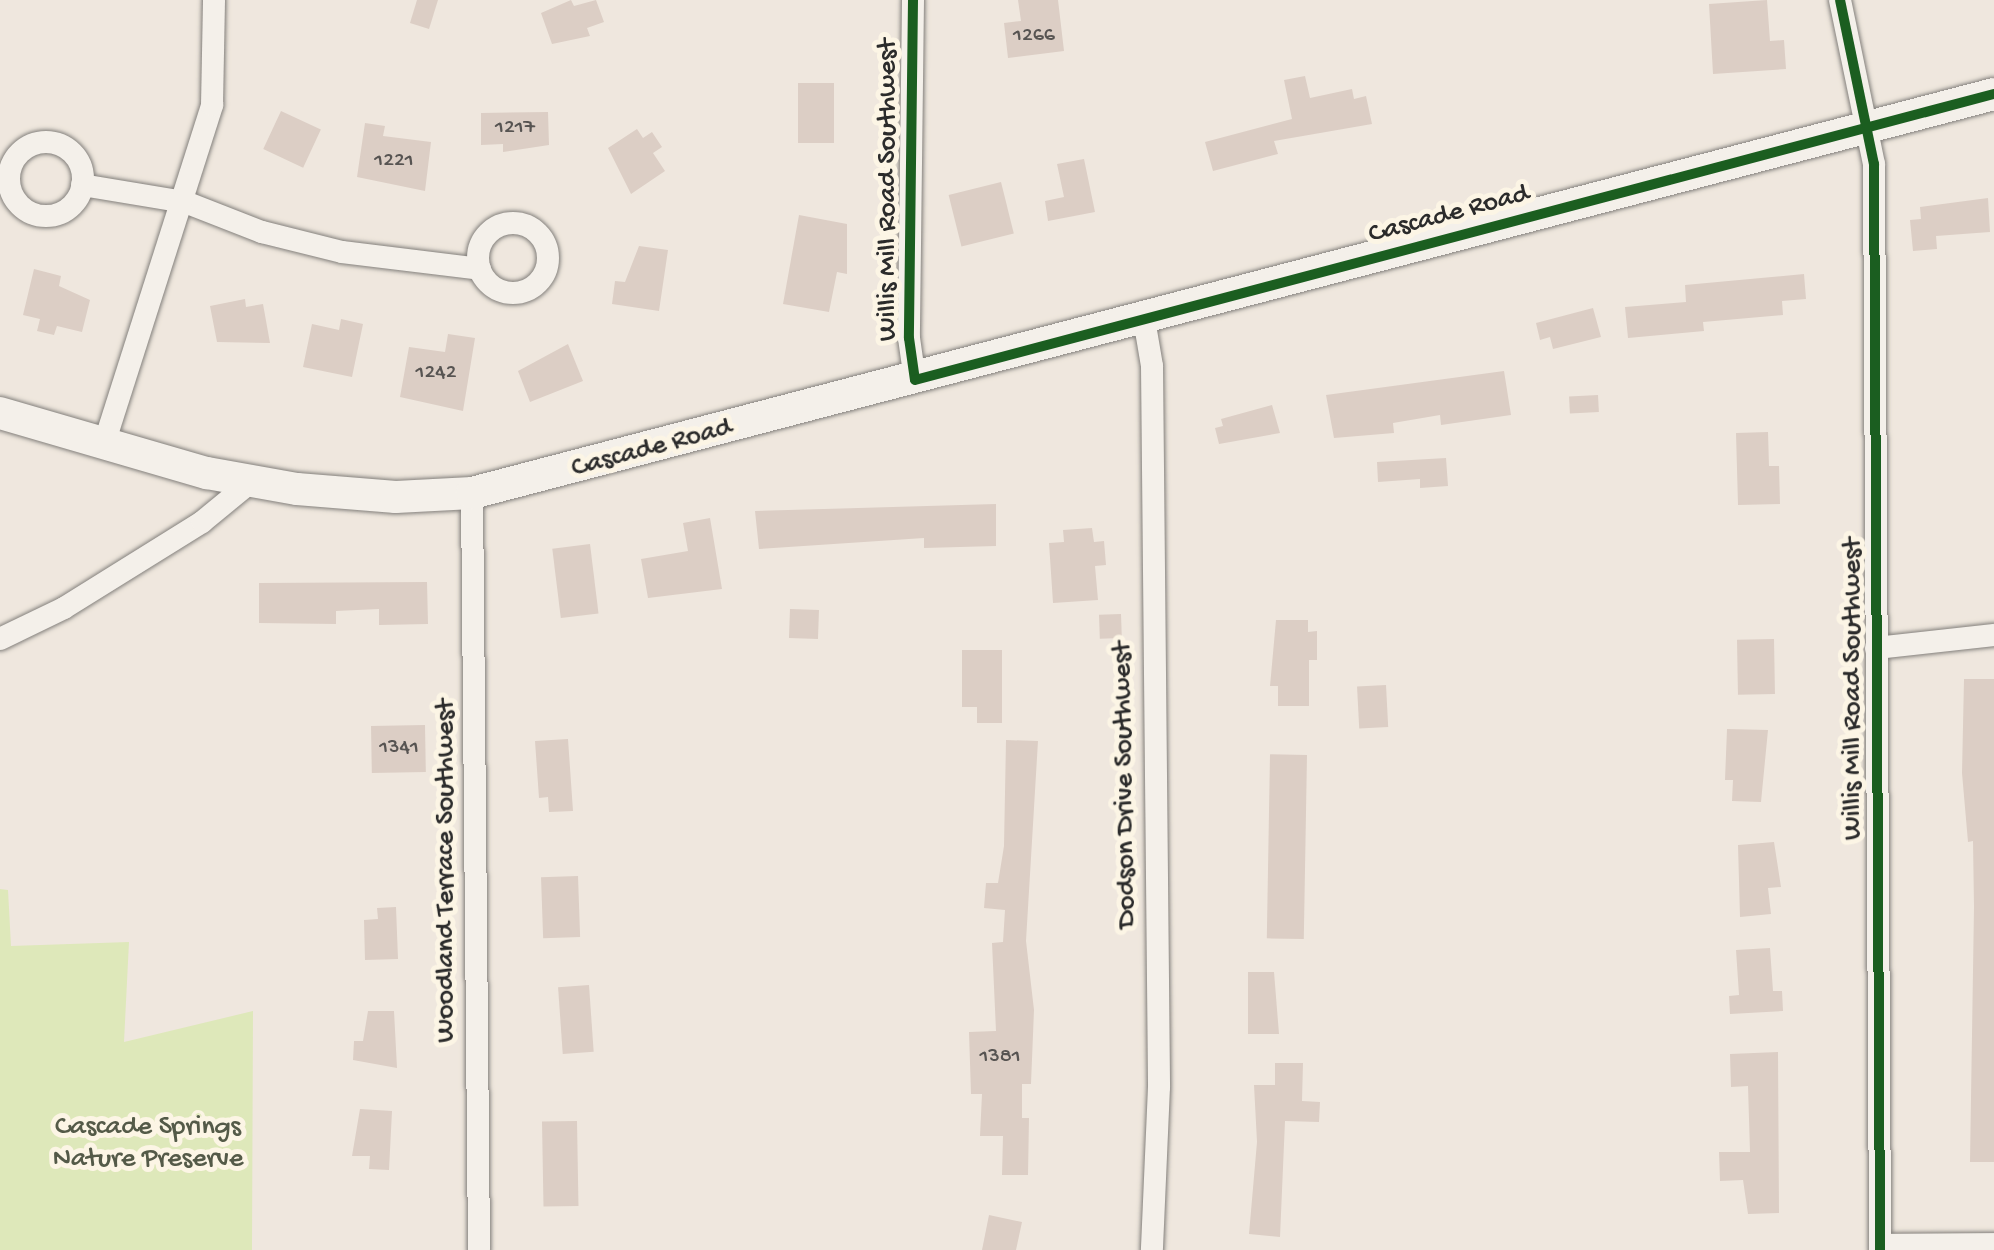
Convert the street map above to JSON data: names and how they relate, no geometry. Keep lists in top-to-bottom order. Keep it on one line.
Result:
{"streets":{"main road":["Cascade Road"],"street":["Willis Mill Road Southwest","Dodson Drive Southwest","Woodland Terrace Southwest"]},"crossings":[["Willis Mill Road Southwest","Cascade Road"],["Cascade Road","Dodson Drive Southwest"],["Cascade Road","Woodland Terrace Southwest"]],"parks":["Cascade Springs Nature Preserve"],"house_numbers":["1266","1217","1221","1242","1341","1381"]}
